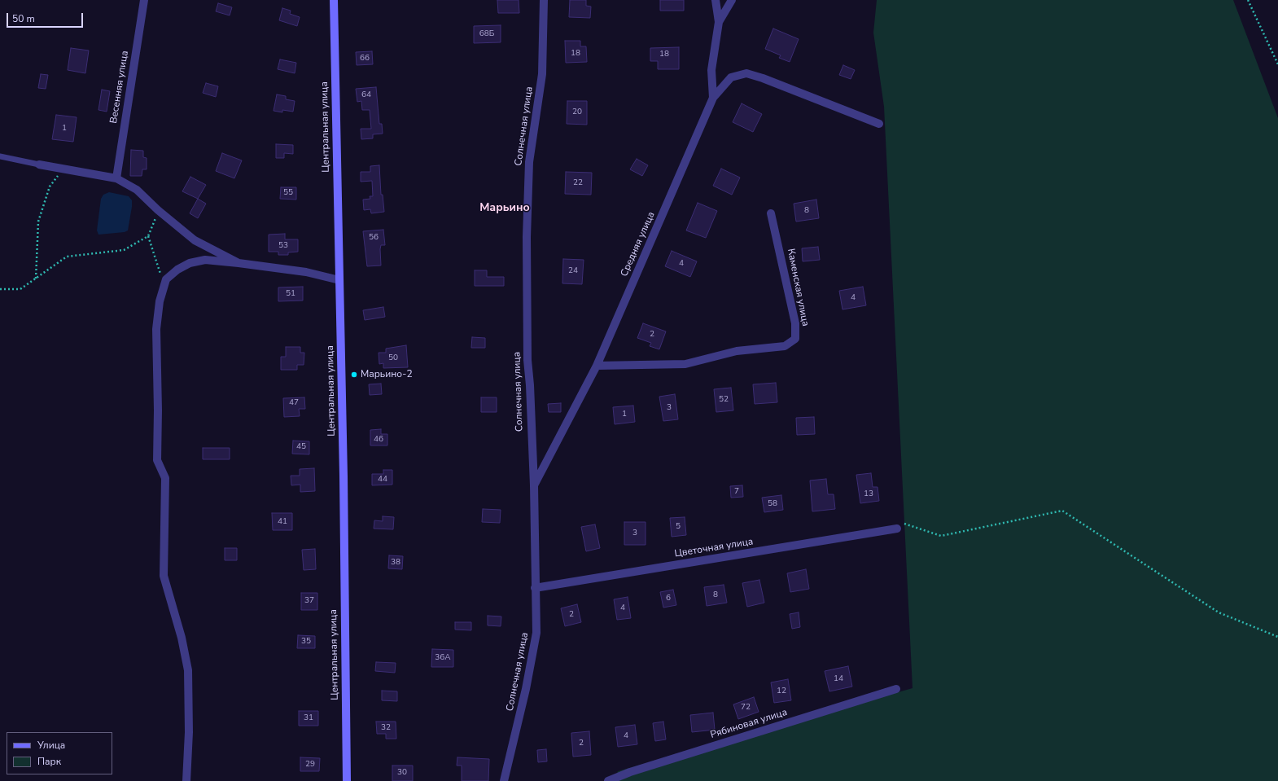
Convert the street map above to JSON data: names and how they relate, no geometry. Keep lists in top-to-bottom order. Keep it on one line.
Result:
{"streets":{"main road":["Центральная улица"],"street":["Весенняя улица","Солнечная улица","Средняя улица","Каменская улица","Цветочная улица","Рябиновая улица"]},"crossings":[["Солнечная улица","Средняя улица"],["Солнечная улица","Цветочная улица"],["Средняя улица","Каменская улица"]],"districts":["Марьино"],"places":["Марьино-2"],"house_numbers":["68Б","18","18","66","64","20","1","22","55","8","56","53","4","24","51","4","2","50","52","47","3","1","46","45","44","7","13","58","41","5","3","38","8","6","37","4","2","35","36А","14","12","72","31","32","4","2","29","30"],"legend":["Улица","Парк"],"scale_bar":"50 m"}
